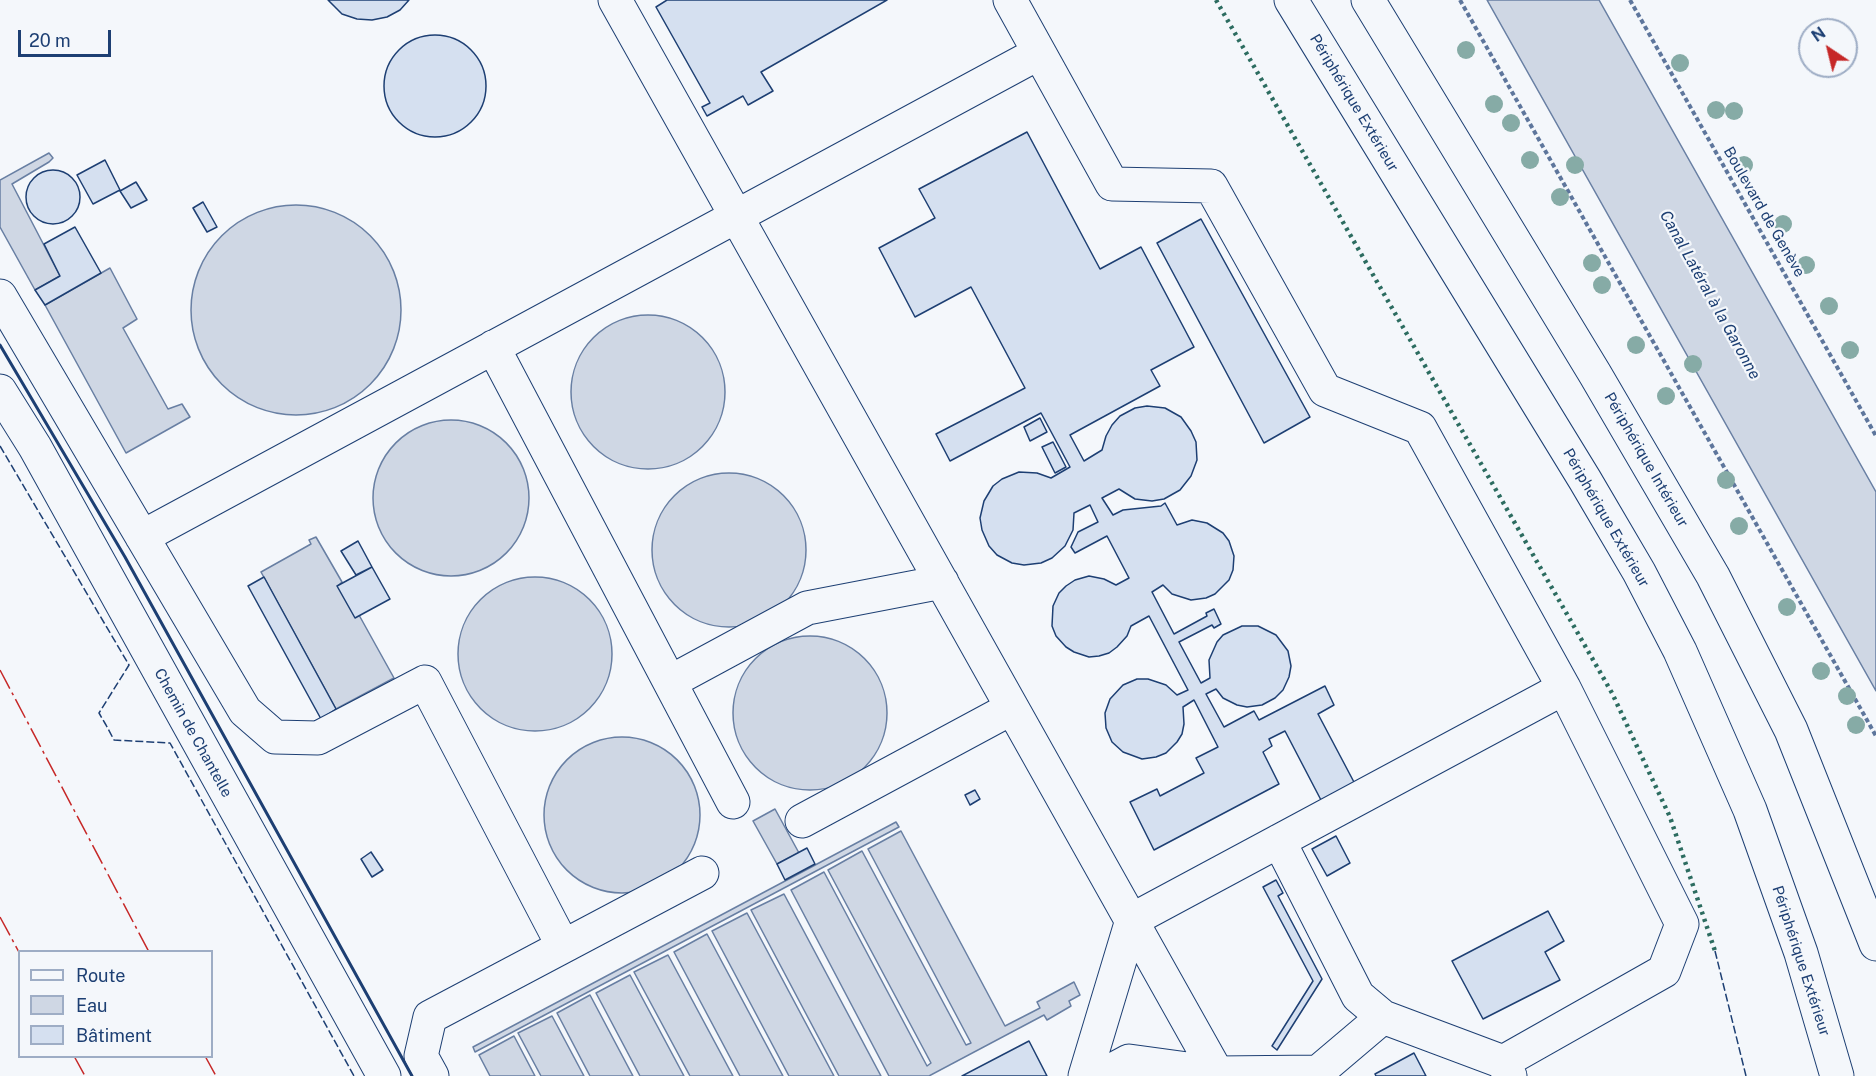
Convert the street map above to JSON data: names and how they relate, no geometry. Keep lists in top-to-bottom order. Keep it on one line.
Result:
{"streets":{"main road":["Périphérique Extérieur","Périphérique Intérieur","Chemin de Chantelle"],"path":["Boulevard de Genève"]},"water":["Canal Latéral à la Garonne"],"legend":["Route","Eau","Bâtiment"],"scale_bar":"20 m","north":"top left"}
